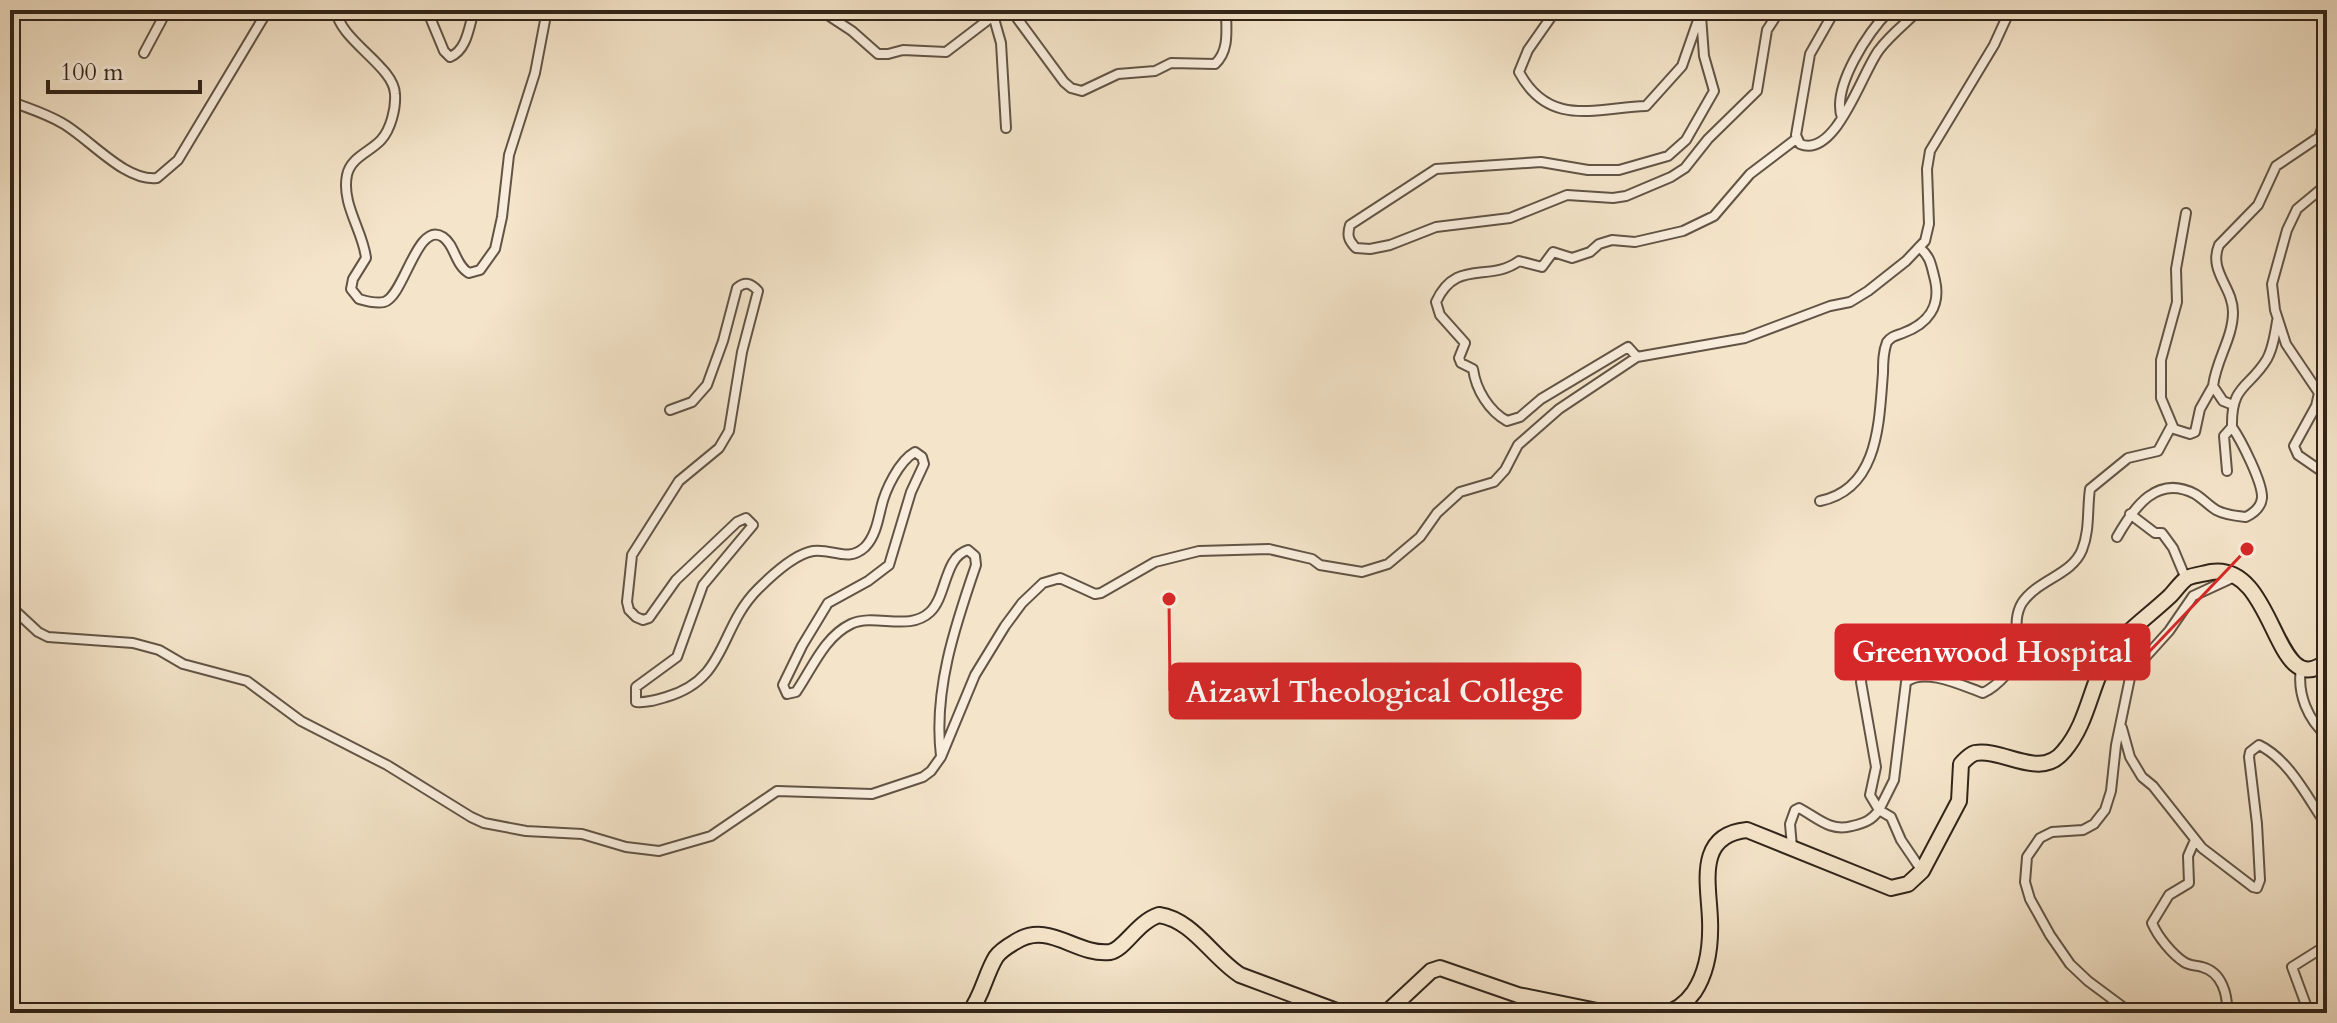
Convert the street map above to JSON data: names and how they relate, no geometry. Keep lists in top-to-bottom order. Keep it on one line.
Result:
{"places":["Greenwood Hospital","Aizawl Theological College"],"scale_bar":"100 m"}
